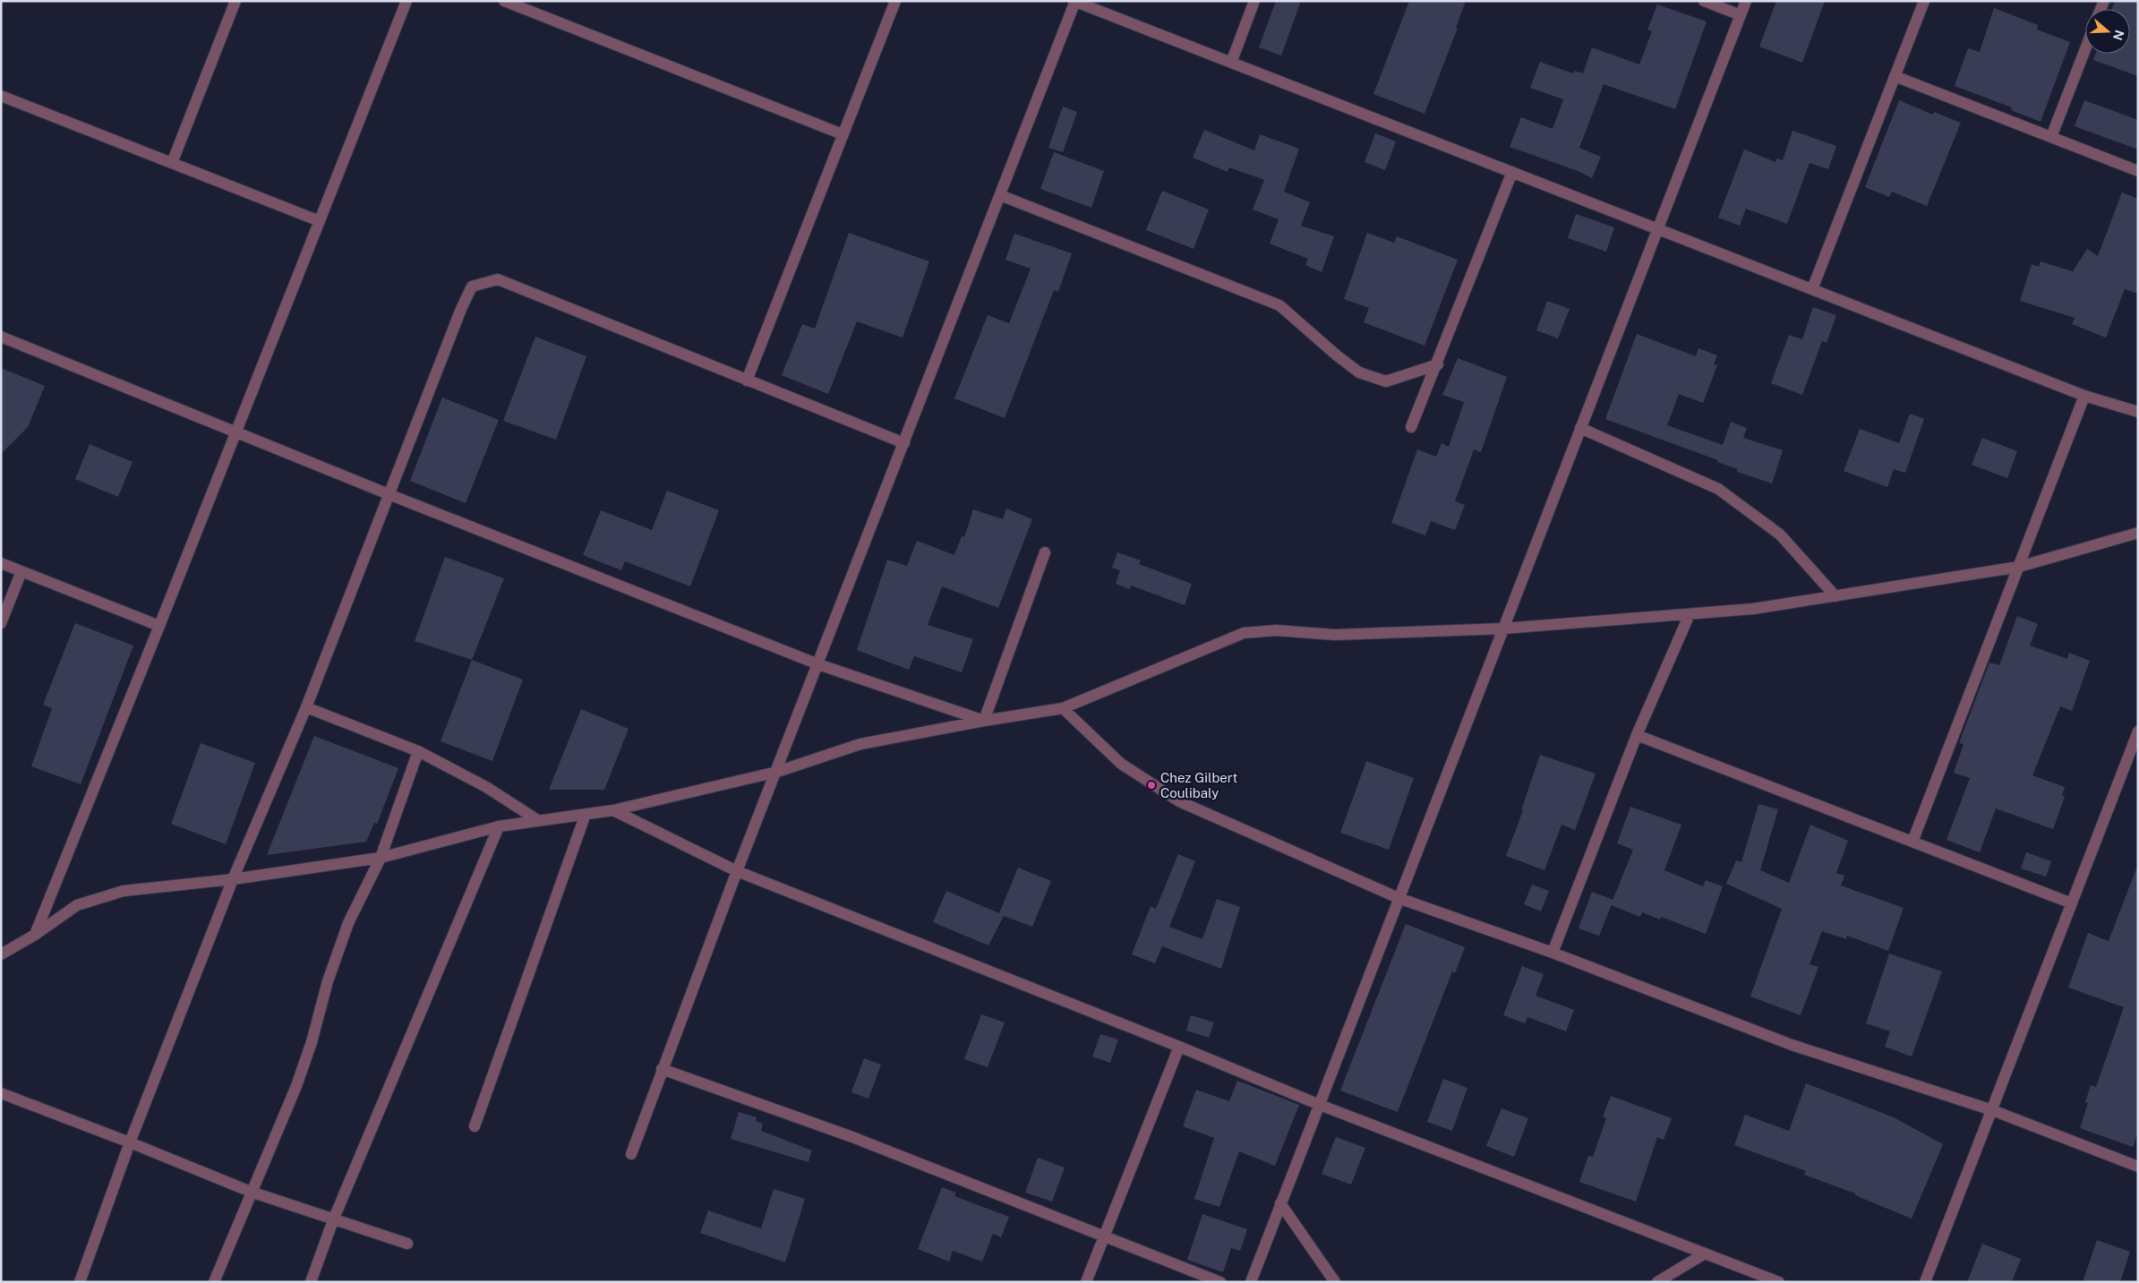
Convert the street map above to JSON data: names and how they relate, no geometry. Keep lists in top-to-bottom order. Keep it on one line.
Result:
{"places":["Chez Gilbert Coulibaly"],"north":"right"}
